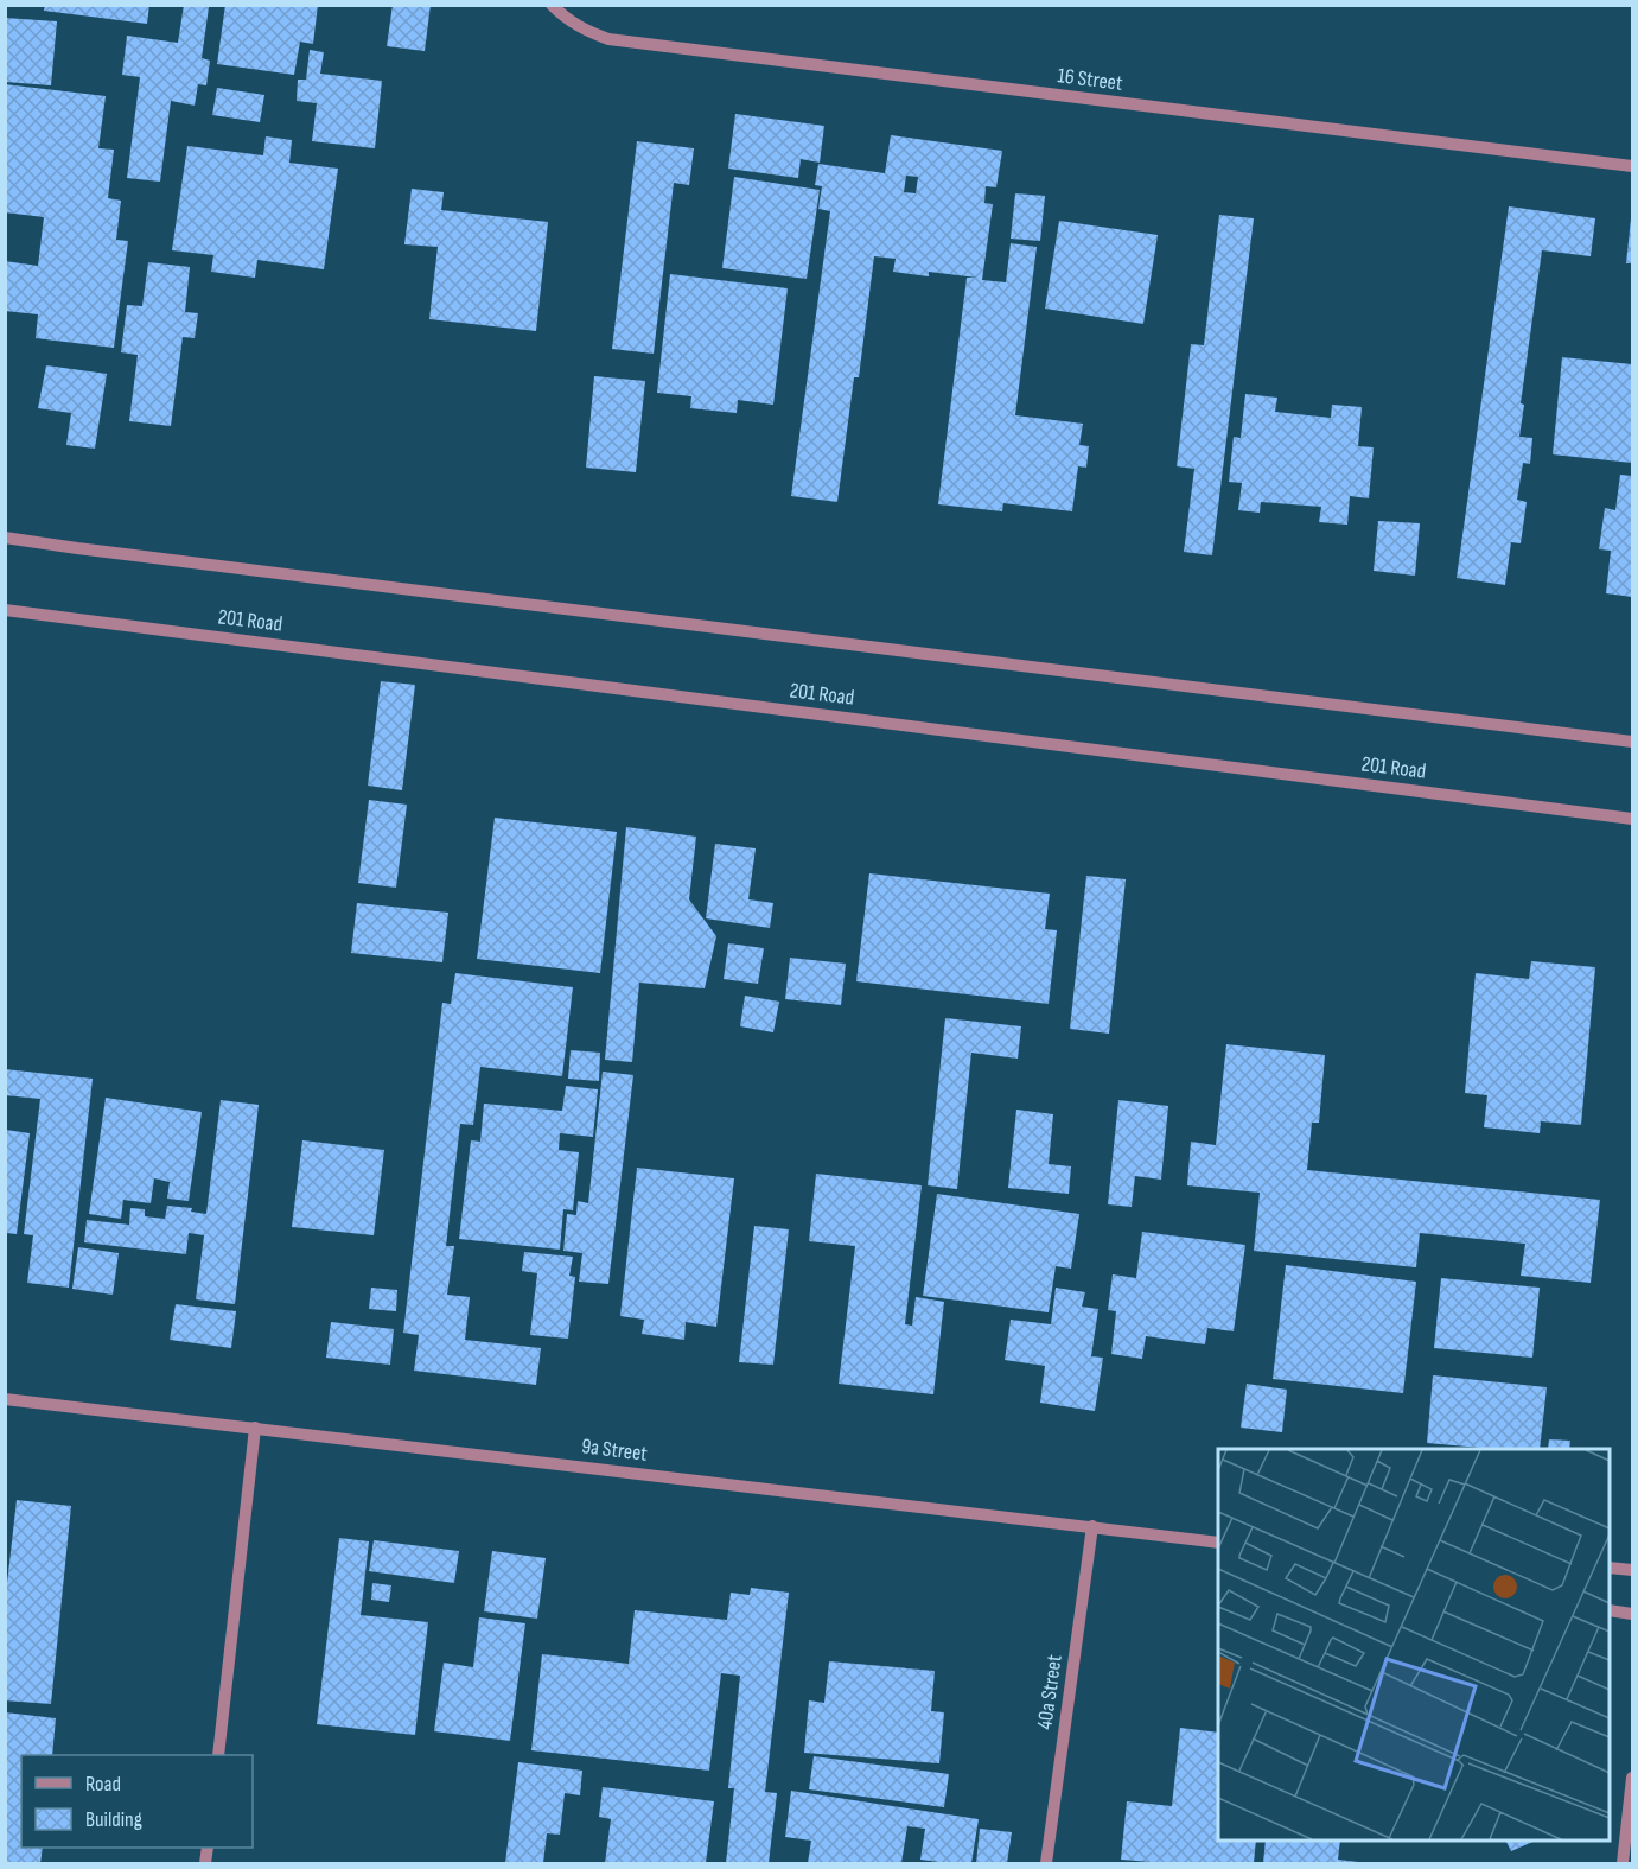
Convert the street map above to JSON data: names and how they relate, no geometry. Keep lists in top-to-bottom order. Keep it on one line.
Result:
{"streets":{"street":["16 Street","201 Road","9a Street","40a Street"]},"crossings":[["9a Street","40a Street"]],"legend":["Road","Building"]}
